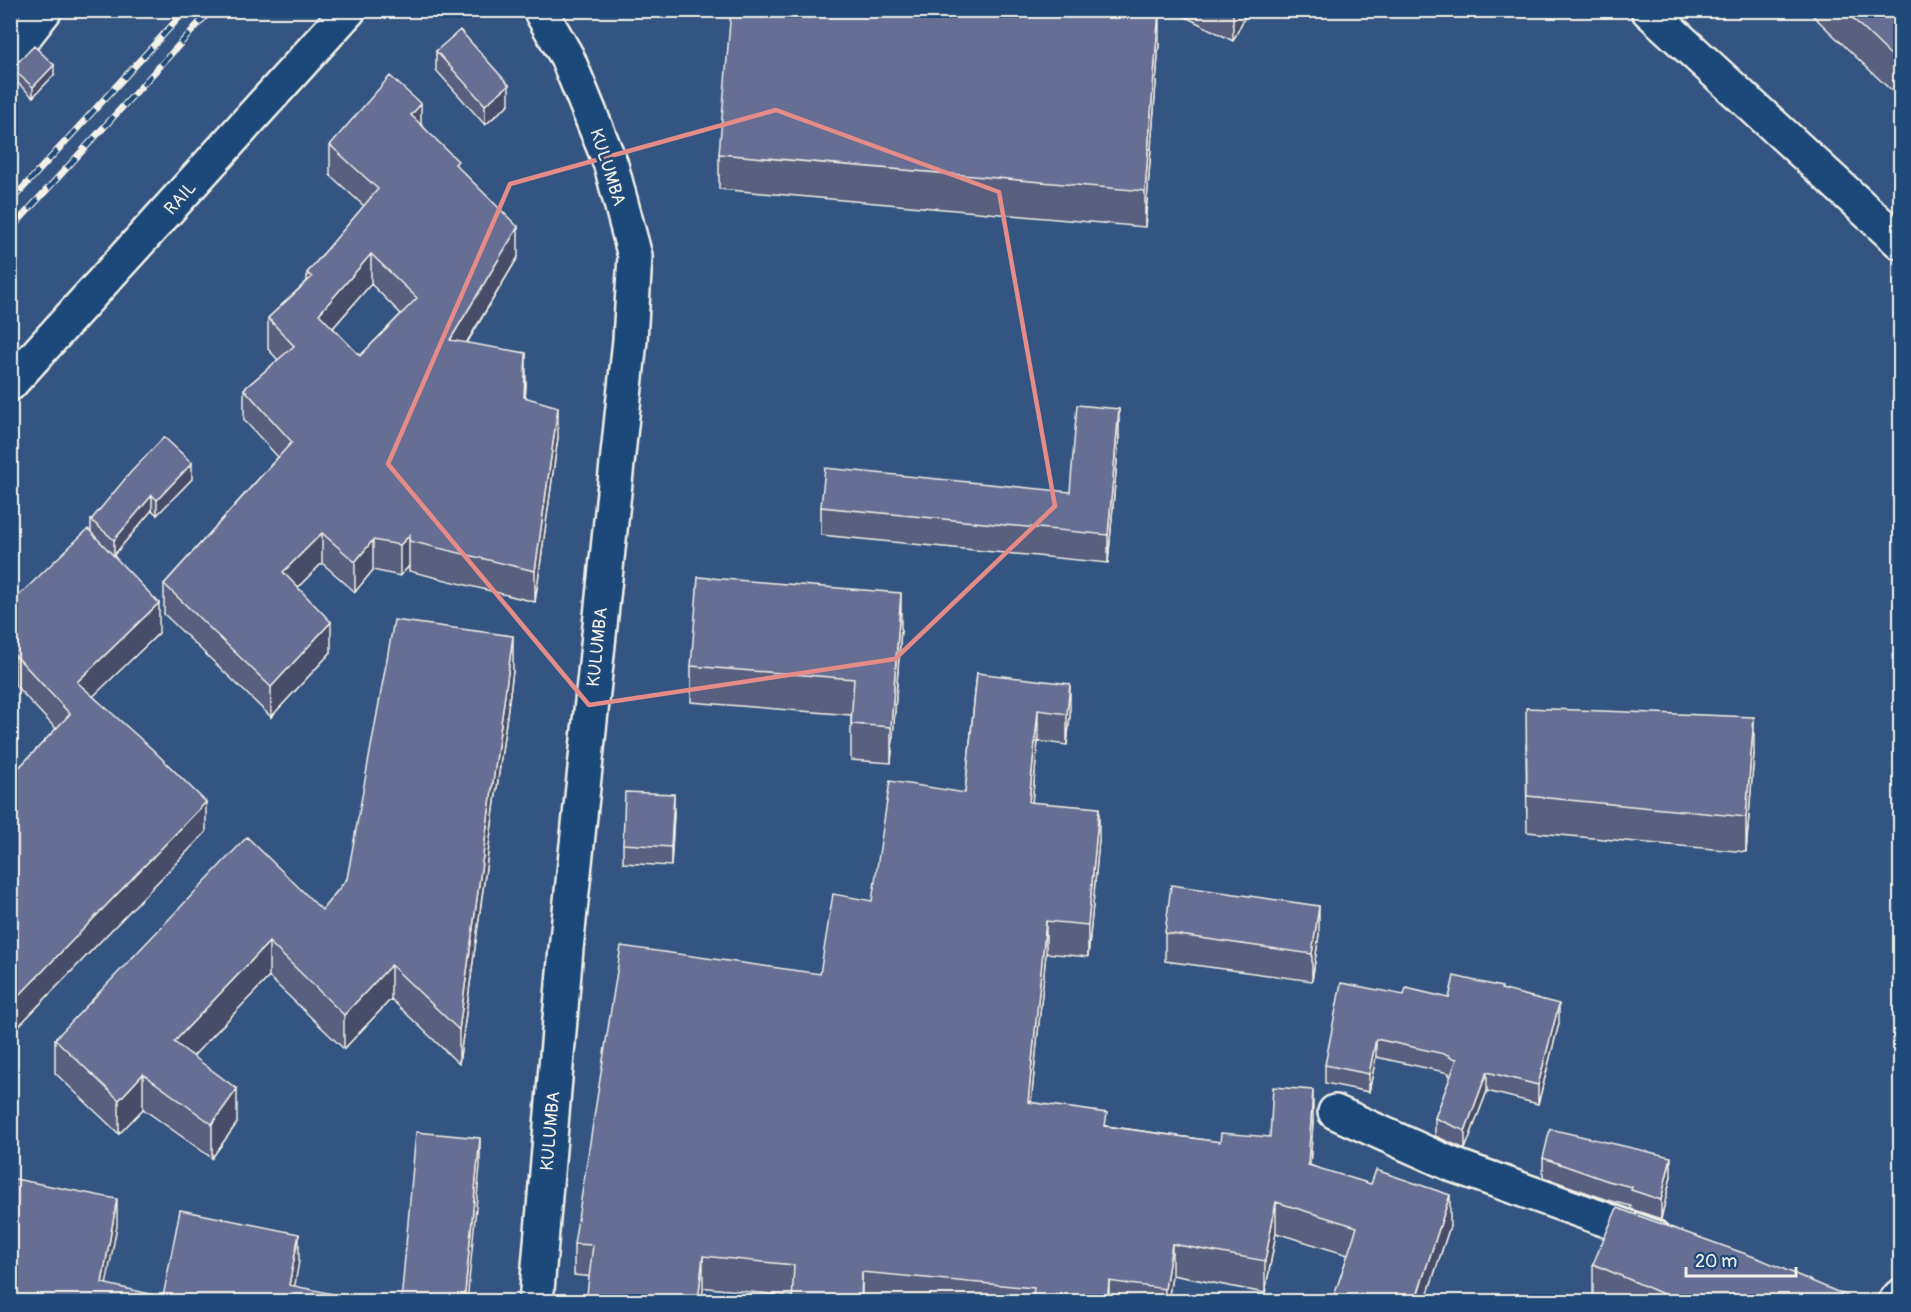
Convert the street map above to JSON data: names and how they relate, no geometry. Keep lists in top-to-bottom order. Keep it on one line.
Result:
{"streets":{"street":["KULUMBA","RAIL"]},"scale_bar":"20 m"}
